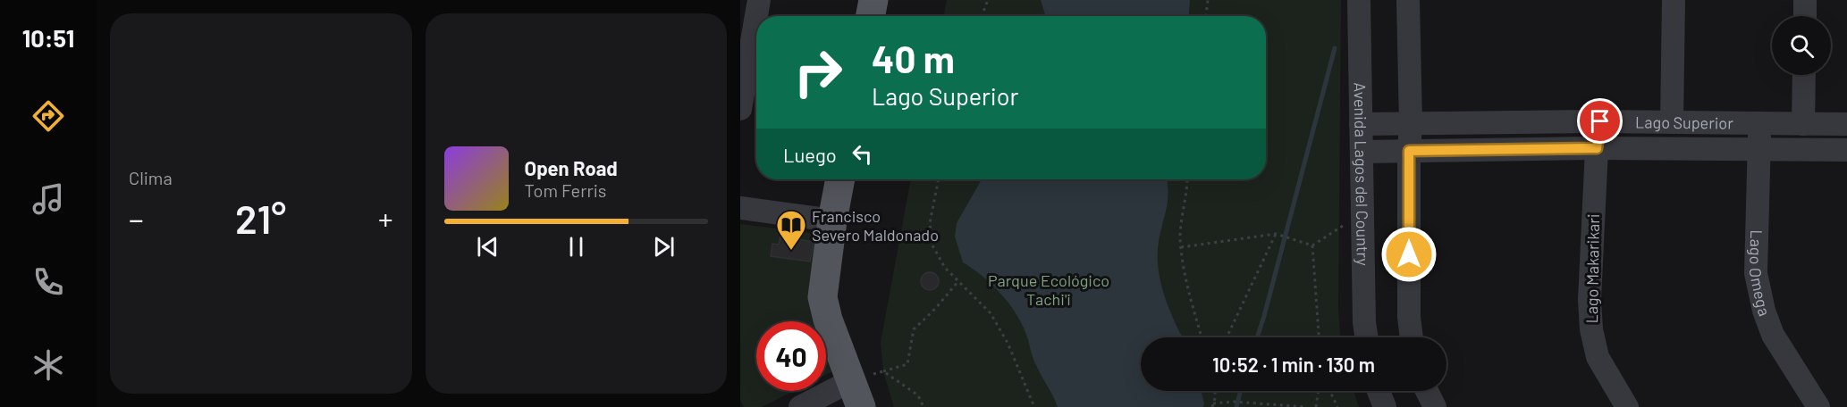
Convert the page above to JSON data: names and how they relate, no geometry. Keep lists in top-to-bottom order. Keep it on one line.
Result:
{"streets":{"street":["Lago Superior","Avenida Lagos del Country","Lago Makarikari","Lago Omega"]},"crossings":[["Lago Superior","Avenida Lagos del Country"],["Lago Superior","Lago Makarikari"],["Lago Superior","Lago Omega"]],"parks":["Parque Ecológico Tachi'i"],"places":{"library":["Francisco Severo Maldonado"]},"page":{"tabs":"10:51","tile":"Clima","turn":["40 m","Lago Superior"],"then":"Luego","song":["Open Road","Tom Ferris"],"heat":["−","21°","+"],"limit":"40","trip":"10:52 · 1 min · 130 m"}}
